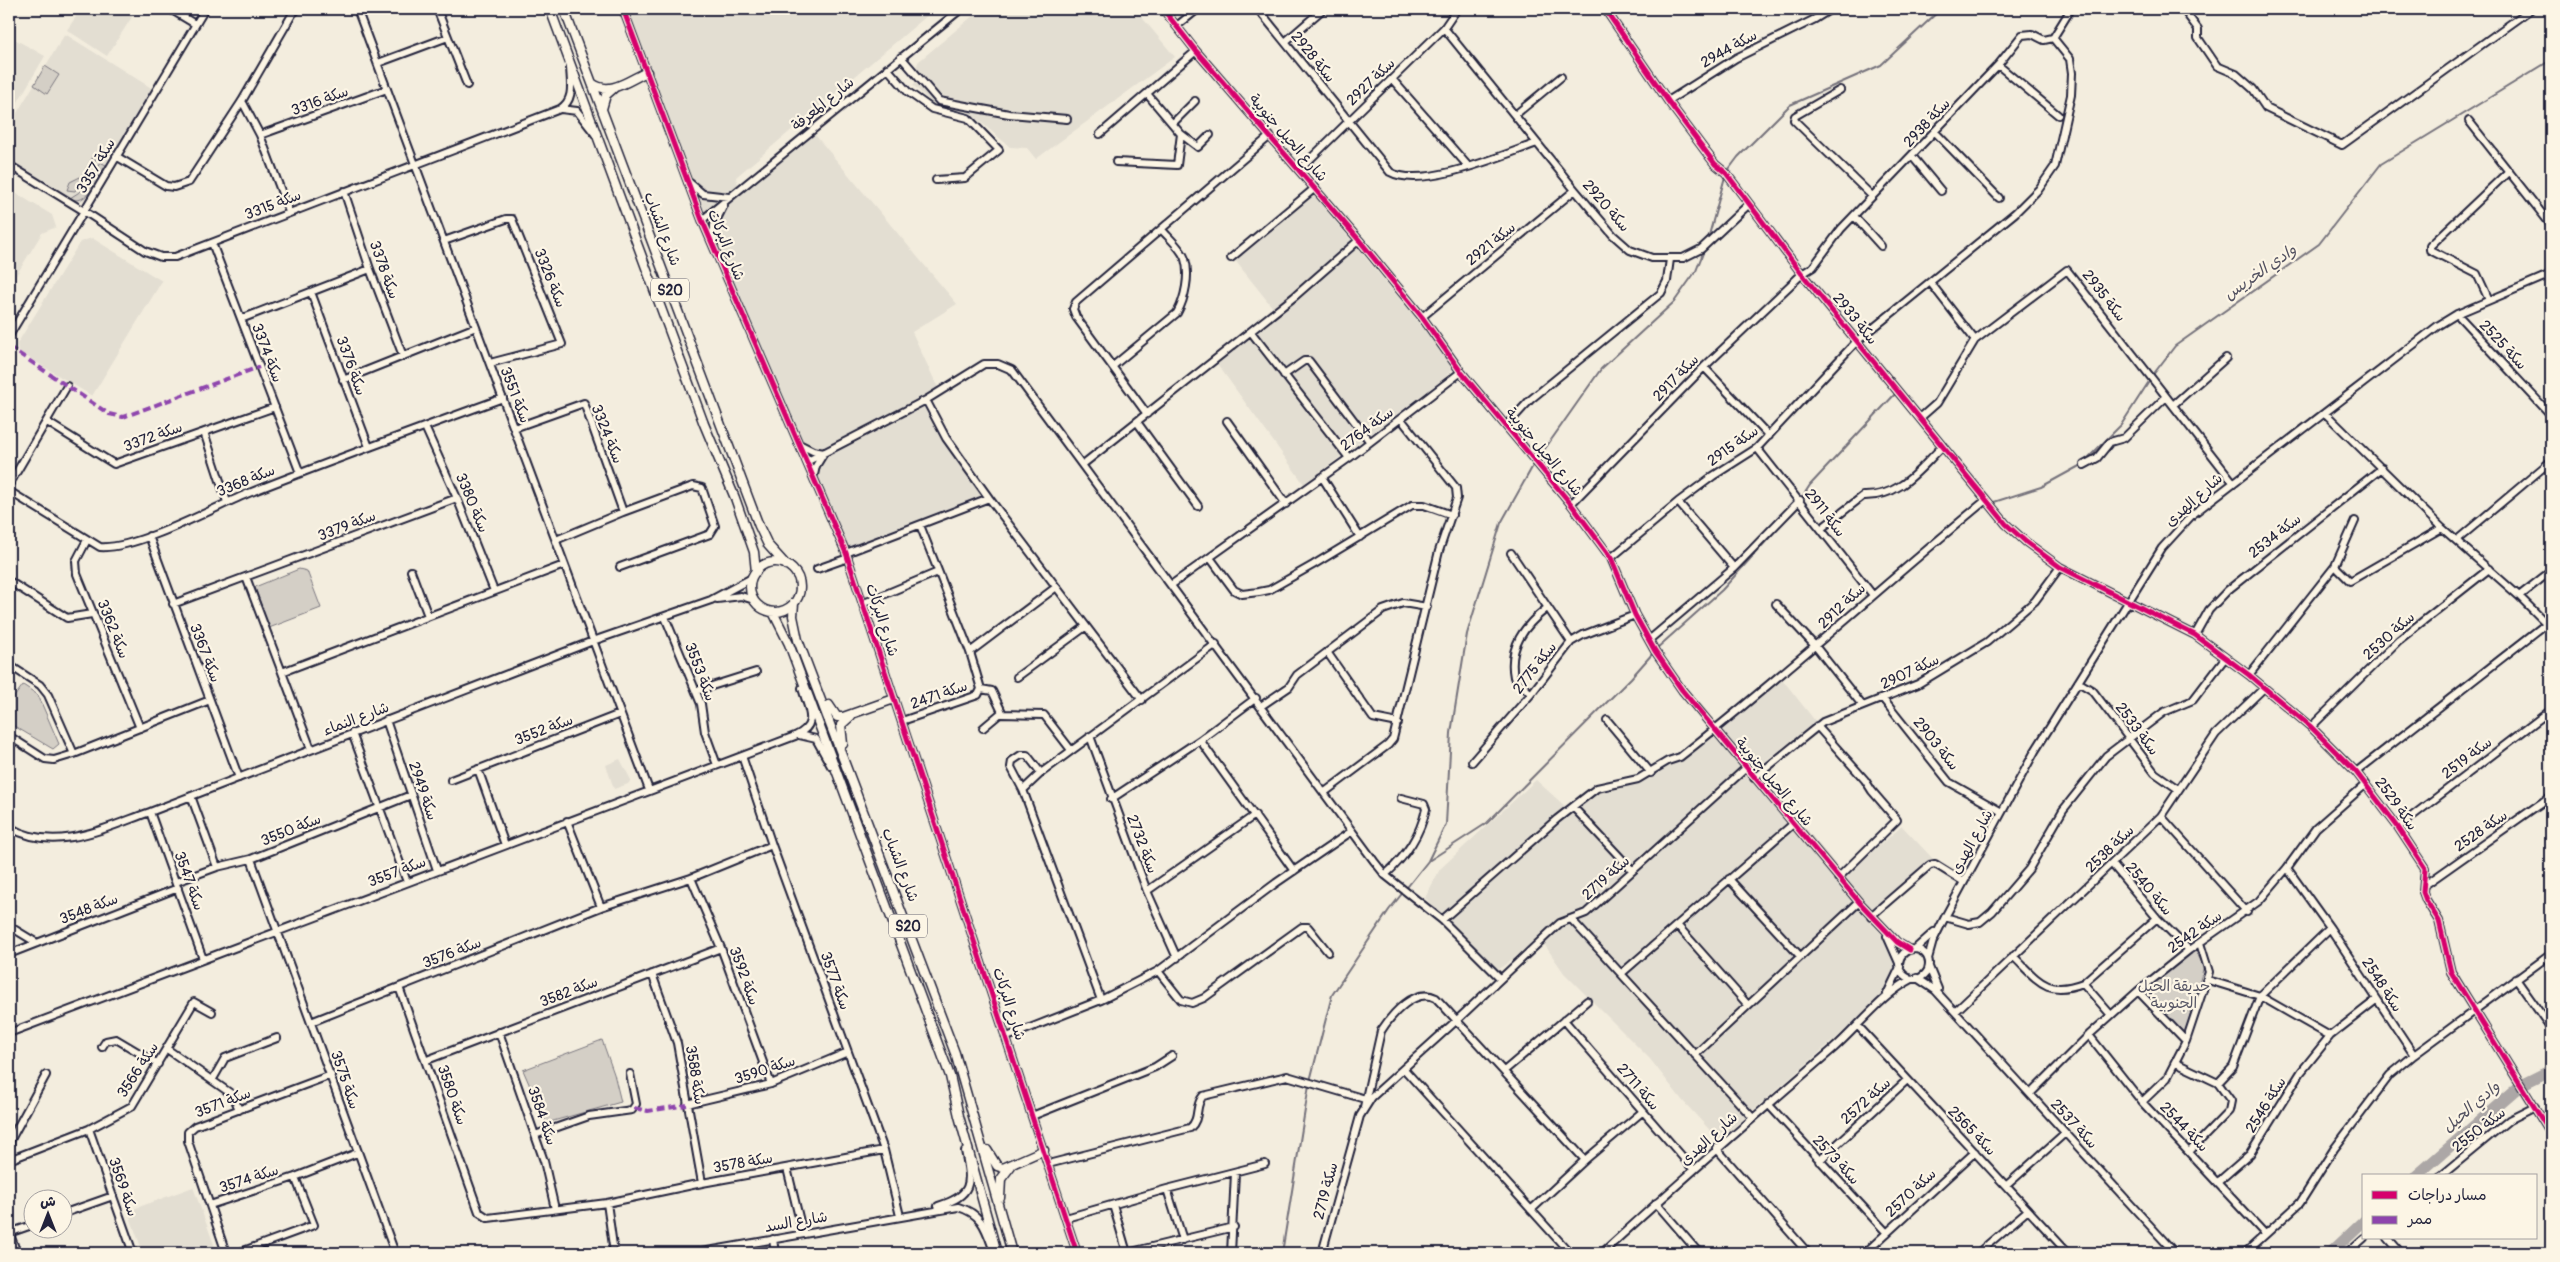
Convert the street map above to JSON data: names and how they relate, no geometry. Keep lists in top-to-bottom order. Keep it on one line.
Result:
{"streets":{"main road":["شارع الشباب","S20"],"street":["سكة 2944","سكة 2928","سكة 2927","سكة 3316","شارع المعرفة","سكة 2938","شارع الحيل جنوبية","سكة 3357","سكة 3315","سكة 2920","سكة 2921","شارع البركات","سكة 3378","سكة 3326","سكة 2935","سكة 2933","سكة 2525","سكة 3374","سكة 3376","سكة 2917","سكة 3551","سكة 2764","سكة 3324","سكة 3372","سكة 2915","سكة 3368","شارع الهدى","سكة 3380","سكة 2911","سكة 3379","سكة 2534","سكة 2912","سكة 3362","سكة 2530","سكة 3367","سكة 2775","سكة 3553","سكة 2907","سكة 2471","شارع النماء","سكة 2533","سكة 3552","سكة 2903","سكة 2519","سكة 2949","سكة 2529","سكة 3550","سكة 2528","سكة 2732","سكة 2538","سكة 3557","سكة 2719","سكة 3547","سكة 2540","سكة 3548","سكة 2542","سكة 3576","سكة 3592","سكة 3577","سكة 2548","سكة 3582","سكة 3566","سكة 3590","سكة 3588","سكة 3575","سكة 2711","سكة 3580","سكة 2572","سكة 3571","سكة 2546","سكة 3584","سكة 2537","سكة 2544","سكة 2550","سكة 2565","سكة 2573","سكة 3578","سكة 3574","سكة 3569","سكة 2570","شارع السد"]},"crossings":[["سكة 2944","سكة 2933"],["سكة 2928","سكة 2927"],["سكة 2928","سكة 2920"],["سكة 2927","شارع الحيل جنوبية"],["سكة 2927","سكة 2920"],["سكة 3316","سكة 3551"],["شارع المعرفة","شارع البركات"],["سكة 2938","سكة 2933"],["سكة 2938","سكة 2917"],["سكة 2938","سكة 2915"],["شارع الحيل جنوبية","سكة 2921"],["شارع الحيل جنوبية","سكة 2917"],["شارع الحيل جنوبية","سكة 2764"],["شارع الحيل جنوبية","سكة 2915"],["شارع الحيل جنوبية","سكة 2912"],["شارع الحيل جنوبية","سكة 2775"],["شارع الحيل جنوبية","سكة 2907"],["شارع الحيل جنوبية","سكة 2719"],["سكة 3357","سكة 3315"],["سكة 3315","سكة 3378"],["سكة 3315","سكة 3374"],["سكة 3315","سكة 3551"],["سكة 2920","سكة 2921"],["سكة 2920","سكة 2933"],["شارع الشباب","S20"],["شارع الشباب","شارع النماء"],["شارع البركات","سكة 2471"],["سكة 3326","سكة 3551"],["S20","شارع النماء"],["سكة 2935","سكة 2933"],["سكة 2935","شارع الهدى"],["سكة 2933","سكة 2917"],["سكة 2933","سكة 2915"],["سكة 2933","شارع الهدى"],["سكة 2933","سكة 2912"],["سكة 2933","سكة 2907"],["سكة 2933","سكة 2529"],["سكة 2525","شارع الهدى"],["سكة 3374","سكة 3372"],["سكة 3374","سكة 3368"],["سكة 3376","سكة 3368"],["سكة 3551","سكة 3324"],["سكة 3551","سكة 3368"],["سكة 3551","شارع النماء"],["سكة 3551","سكة 3552"],["سكة 3551","سكة 3557"],["سكة 2915","سكة 2911"],["سكة 3368","سكة 3380"],["سكة 3368","سكة 3362"],["سكة 3368","سكة 3367"],["شارع الهدى","سكة 2533"],["شارع الهدى","سكة 2903"],["شارع الهدى","سكة 2529"],["شارع الهدى","سكة 2711"],["شارع الهدى","سكة 2537"],["شارع الهدى","سكة 2565"],["شارع الهدى","سكة 2573"],["سكة 3380","سكة 3379"],["سكة 2911","سكة 2912"],["سكة 3379","سكة 3367"],["سكة 2534","سكة 2529"],["سكة 2530","سكة 2529"],["سكة 3367","شارع النماء"],["سكة 3553","شارع النماء"],["سكة 3553","سكة 3557"],["سكة 2907","سكة 2903"],["شارع النماء","سكة 2949"],["شارع النماء","سكة 3547"],["سكة 2533","سكة 2538"],["سكة 2519","سكة 2529"],["سكة 2949","سكة 3550"],["سكة 2949","سكة 3557"],["سكة 2529","سكة 2528"],["سكة 2529","سكة 2538"],["سكة 2529","سكة 2542"],["سكة 2529","سكة 2550"],["سكة 3550","سكة 3557"],["سكة 3550","سكة 3548"],["سكة 3550","سكة 3575"],["سكة 2538","سكة 2540"],["سكة 2538","سكة 2537"],["سكة 3557","سكة 3547"],["سكة 3557","سكة 3577"],["سكة 3557","سكة 3575"],["سكة 3547","سكة 3548"],["سكة 2540","سكة 2542"],["سكة 2542","سكة 2548"],["سكة 2542","سكة 2537"],["سكة 2542","سكة 2544"],["سكة 3576","سكة 3592"],["سكة 3576","سكة 3577"],["سكة 3576","سكة 3575"],["سكة 3576","سكة 3580"],["سكة 3592","سكة 3582"],["سكة 3592","سكة 3590"],["سكة 3577","سكة 3590"],["سكة 3577","سكة 3578"],["سكة 3577","شارع السد"],["سكة 2548","سكة 2546"],["سكة 3582","سكة 3588"],["سكة 3582","سكة 3580"],["سكة 3582","سكة 3584"],["سكة 3566","سكة 3569"],["سكة 3590","سكة 3588"],["سكة 3588","سكة 3578"],["سكة 3575","سكة 3571"],["سكة 3575","سكة 3574"],["سكة 3580","سكة 3578"],["سكة 2572","سكة 2565"],["سكة 2572","سكة 2573"],["سكة 3571","سكة 3574"],["سكة 2546","سكة 2544"],["سكة 3584","سكة 3578"],["سكة 2565","سكة 2570"],["سكة 2573","سكة 2570"]],"water":["وادي الخريس","وادي الحيل"],"parks":["حديقة الحيل الجنوبية"],"legend":["مسار دراجات","ممر"],"north":"top"}
